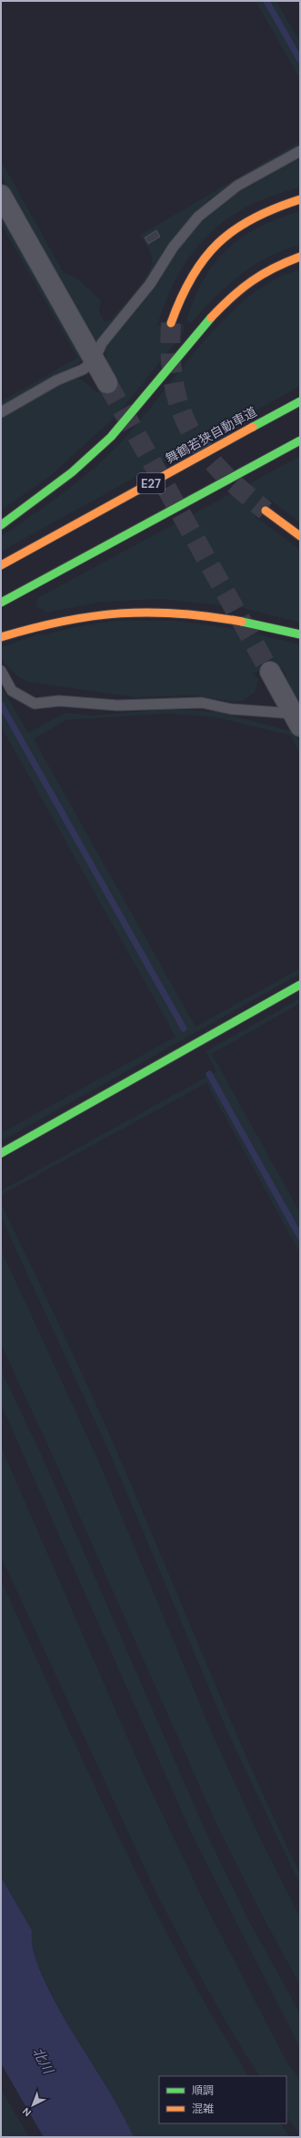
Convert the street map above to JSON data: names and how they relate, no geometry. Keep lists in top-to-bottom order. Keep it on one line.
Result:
{"streets":{"main road":["舞鶴若狭自動車道","E27"]},"water":["北川"],"legend":["順調","混雑"],"north":"bottom left"}
